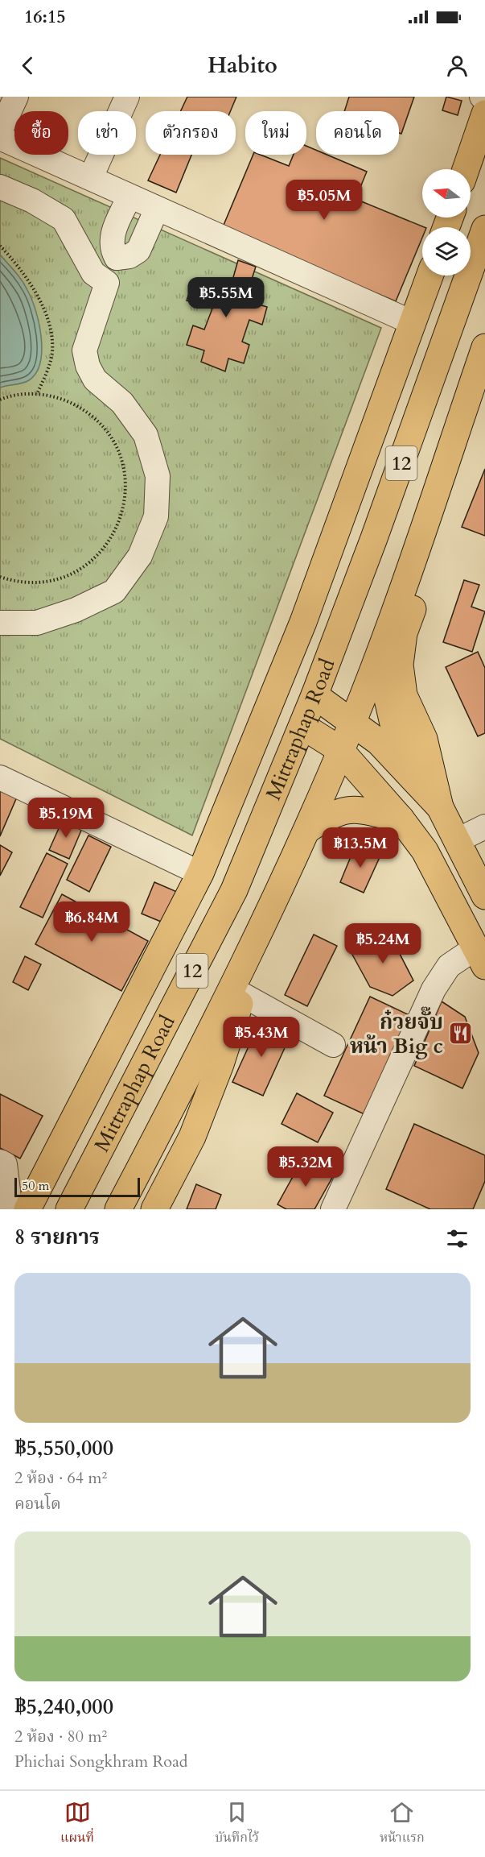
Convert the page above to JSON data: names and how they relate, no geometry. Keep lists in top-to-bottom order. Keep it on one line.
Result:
{"streets":{"main road":["12","Mittraphap Road"]},"places":{"restaurant":["ก๋วยจั๊บ หน้า Big c"]},"scale_bar":"50 m","north":"left","page":{"status":"16:15","header":"Habito","chip":["ซื้อ","เช่า","ตัวกรอง","ใหม่","คอนโด"],"price":["฿5.05M","฿5.55M","฿5.19M","฿13.5M","฿6.84M","฿5.24M","฿5.43M","฿5.32M"],"scale":"50 m","heading":"8 รายการ","list":[{"name":"฿5,550,000","note":"2 ห้อง · 64 m² · คอนโด"},{"name":"฿5,240,000","note":"2 ห้อง · 80 m² · Phichai Songkhram Road"}],"tabs":["แผนที่","บันทึกไว้","หน้าแรก"]}}
